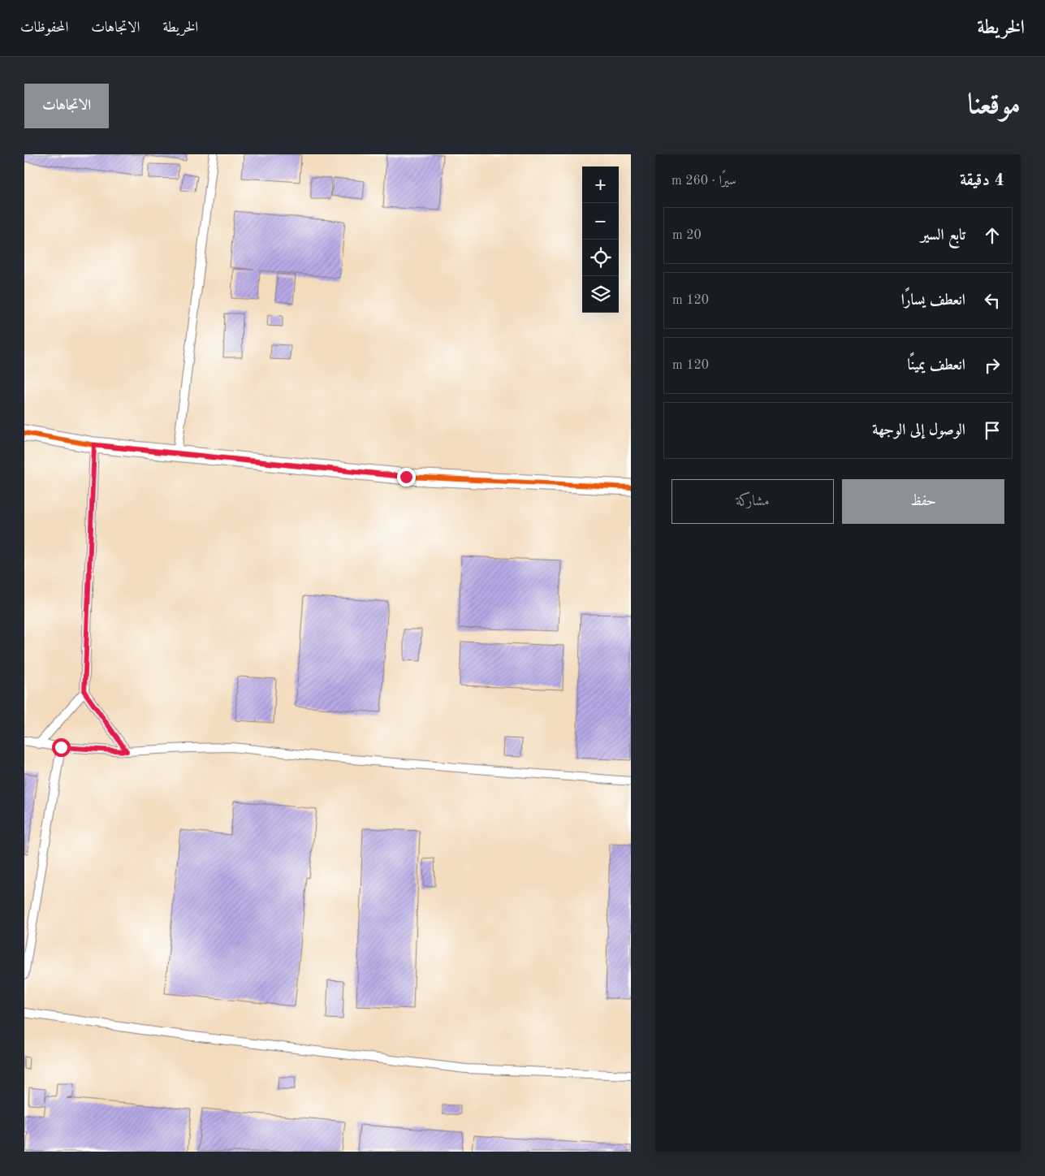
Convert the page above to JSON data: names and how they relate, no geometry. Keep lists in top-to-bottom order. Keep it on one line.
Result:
{"page":{"header":"الخريطة","nav":["الخريطة","الاتجاهات","المحفوظات"],"title":"موقعنا","buttons":["الاتجاهات",["حفظ","مشاركة"]],"heading":["4 دقيقة","سيرًا · 260 m"],"map_buttons":["+","−"],"list":[["تابع السير","20 m"],["انعطف يسارًا","120 m"],["انعطف يمينًا","120 m"],"الوصول إلى الوجهة"]}}
